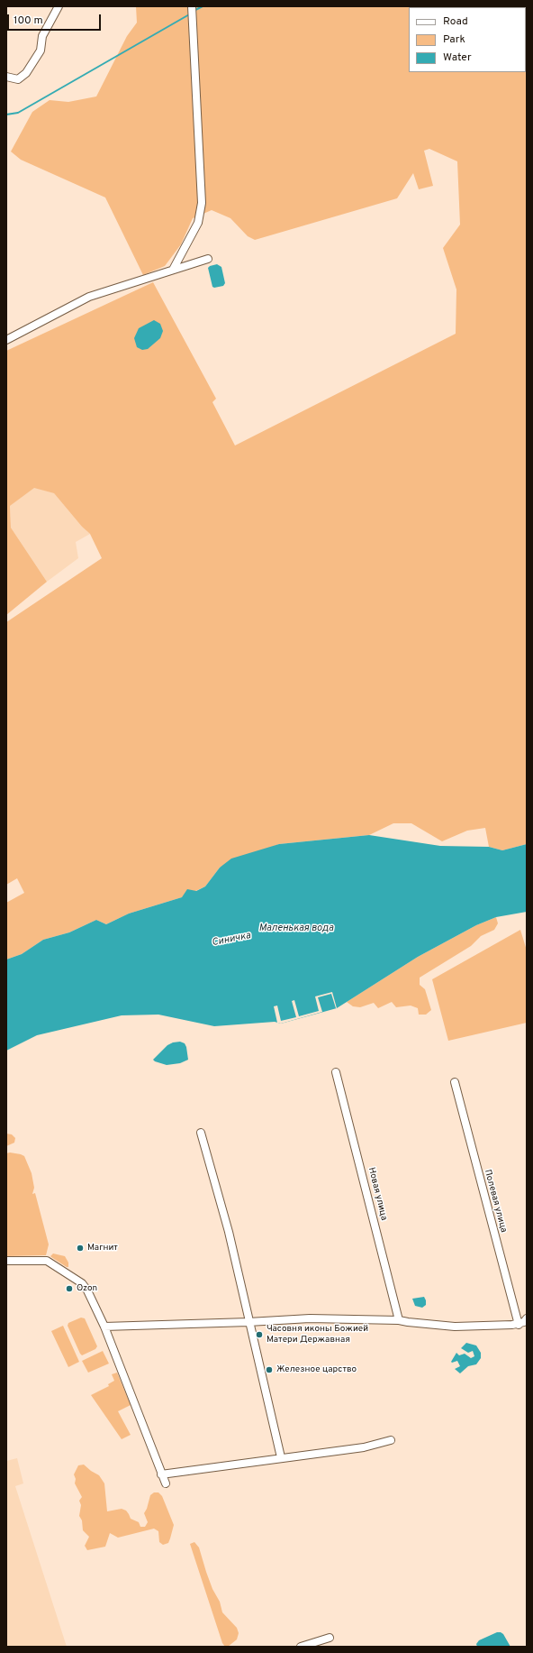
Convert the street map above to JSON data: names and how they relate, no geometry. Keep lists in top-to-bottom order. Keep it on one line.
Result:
{"streets":{"street":["Новая улица","Полевая улица"]},"water":["Маленькая вода","Синичка"],"places":["Магнит","Ozon","Часовня иконы Божией Матери Державная","Железное царство"],"legend":["Road","Park","Water"],"scale_bar":"100 m"}
